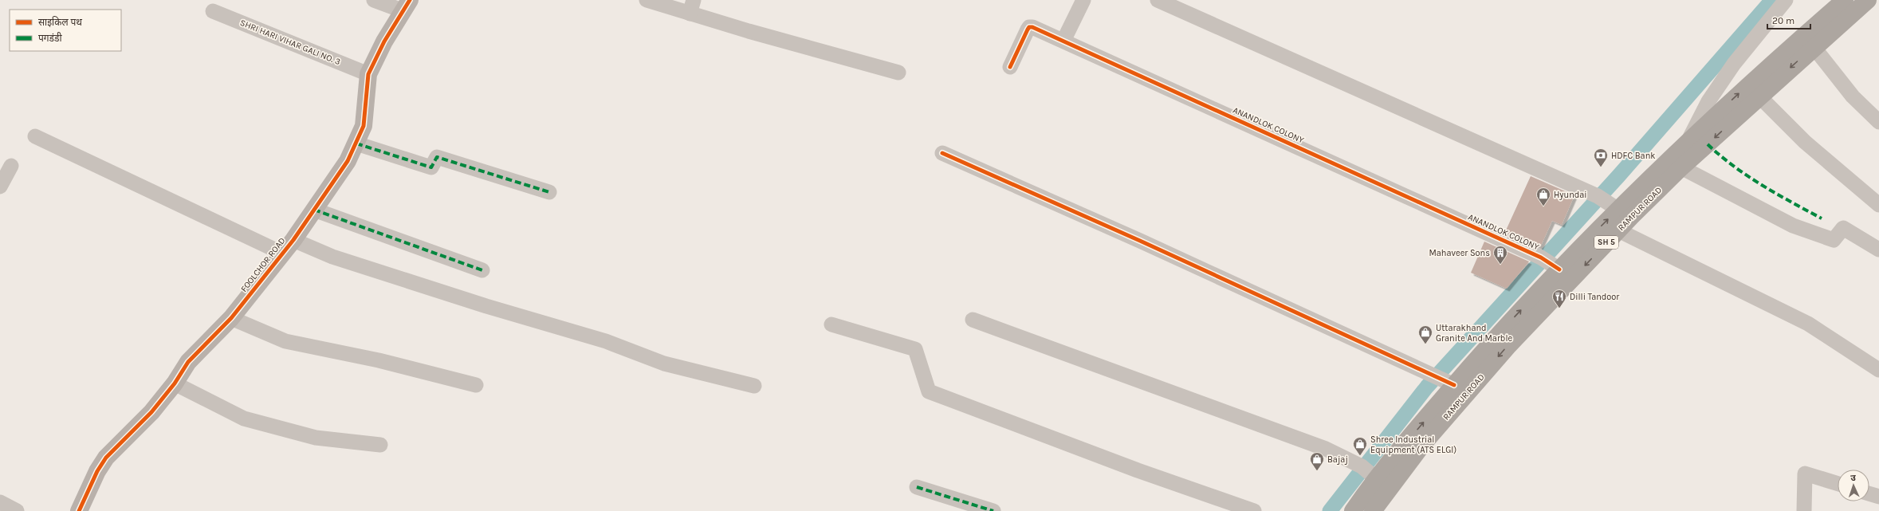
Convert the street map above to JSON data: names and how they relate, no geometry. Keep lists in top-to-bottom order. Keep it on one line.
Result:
{"streets":{"main road":["RAMPUR ROAD","SH 5"],"street":["SHRI HARI VIHAR GALI NO. 3","ANANDLOK COLONY","FOOLCHOR ROAD"]},"crossings":[["SHRI HARI VIHAR GALI NO. 3","FOOLCHOR ROAD"]],"places":{"bank":["HDFC Bank"],"shop":["Hyundai","Uttarakhand Granite And Marble","Shree Industrial Equipment (ATS ELGI)","Bajaj"],"building":["Mahaveer Sons"],"restaurant":["Dilli Tandoor"]},"legend":["साइकिल पथ","पगडंडी"],"scale_bar":"20 m","north":"top"}
